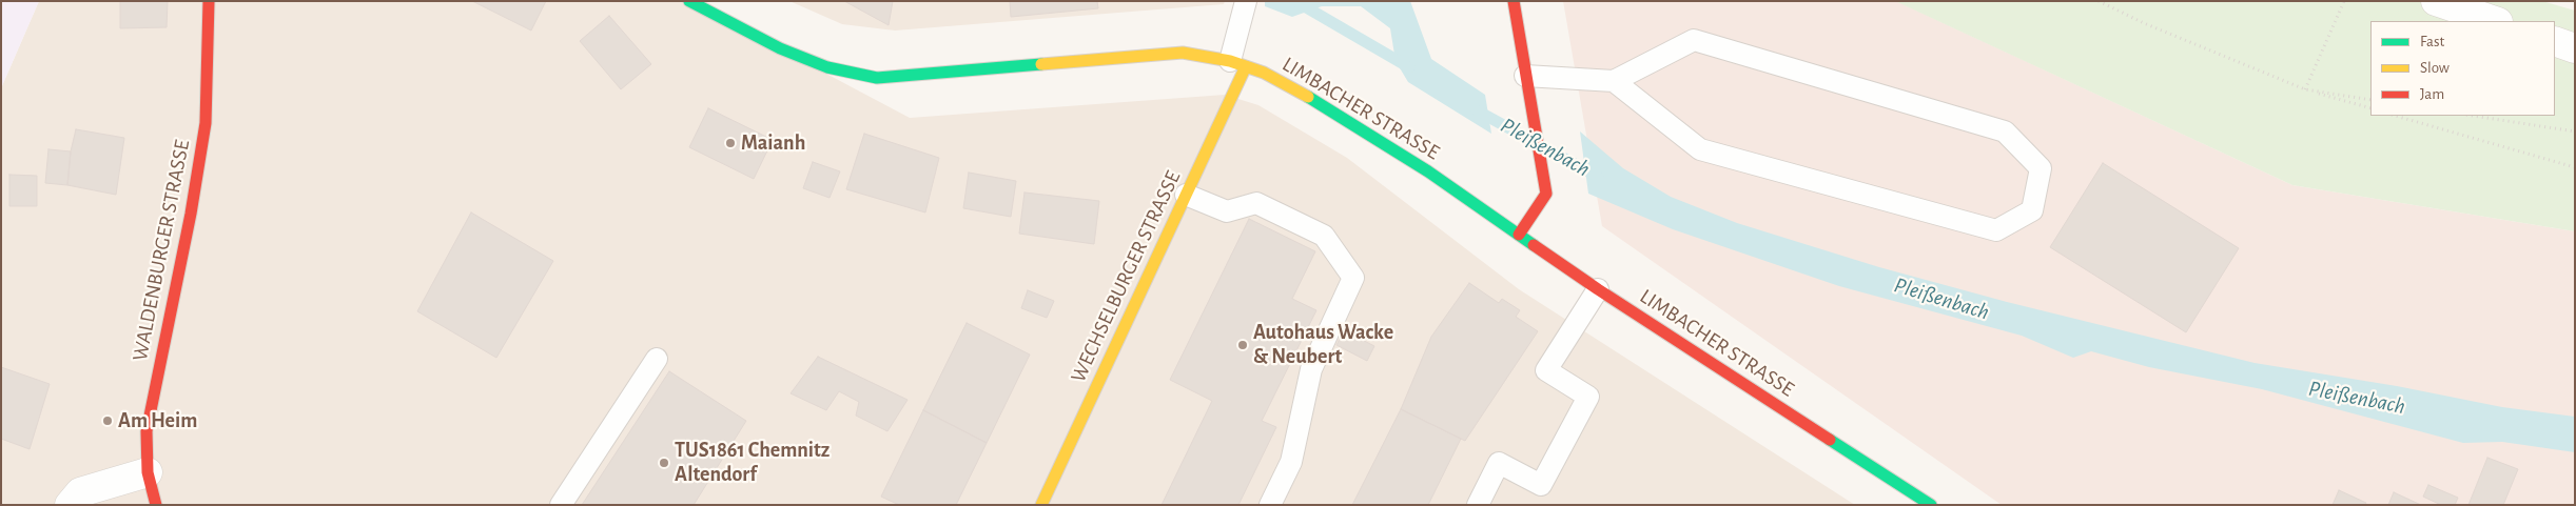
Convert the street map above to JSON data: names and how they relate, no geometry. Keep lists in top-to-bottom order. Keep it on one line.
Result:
{"streets":{"main road":["LIMBACHER STRASSE","WALDENBURGER STRASSE","WECHSELBURGER STRASSE"]},"crossings":[["LIMBACHER STRASSE","WECHSELBURGER STRASSE"]],"water":["Pleißenbach"],"places":["Maianh","Autohaus Wacke & Neubert","Am Heim","TUS1861 Chemnitz Altendorf"],"legend":["Fast","Slow","Jam"]}
